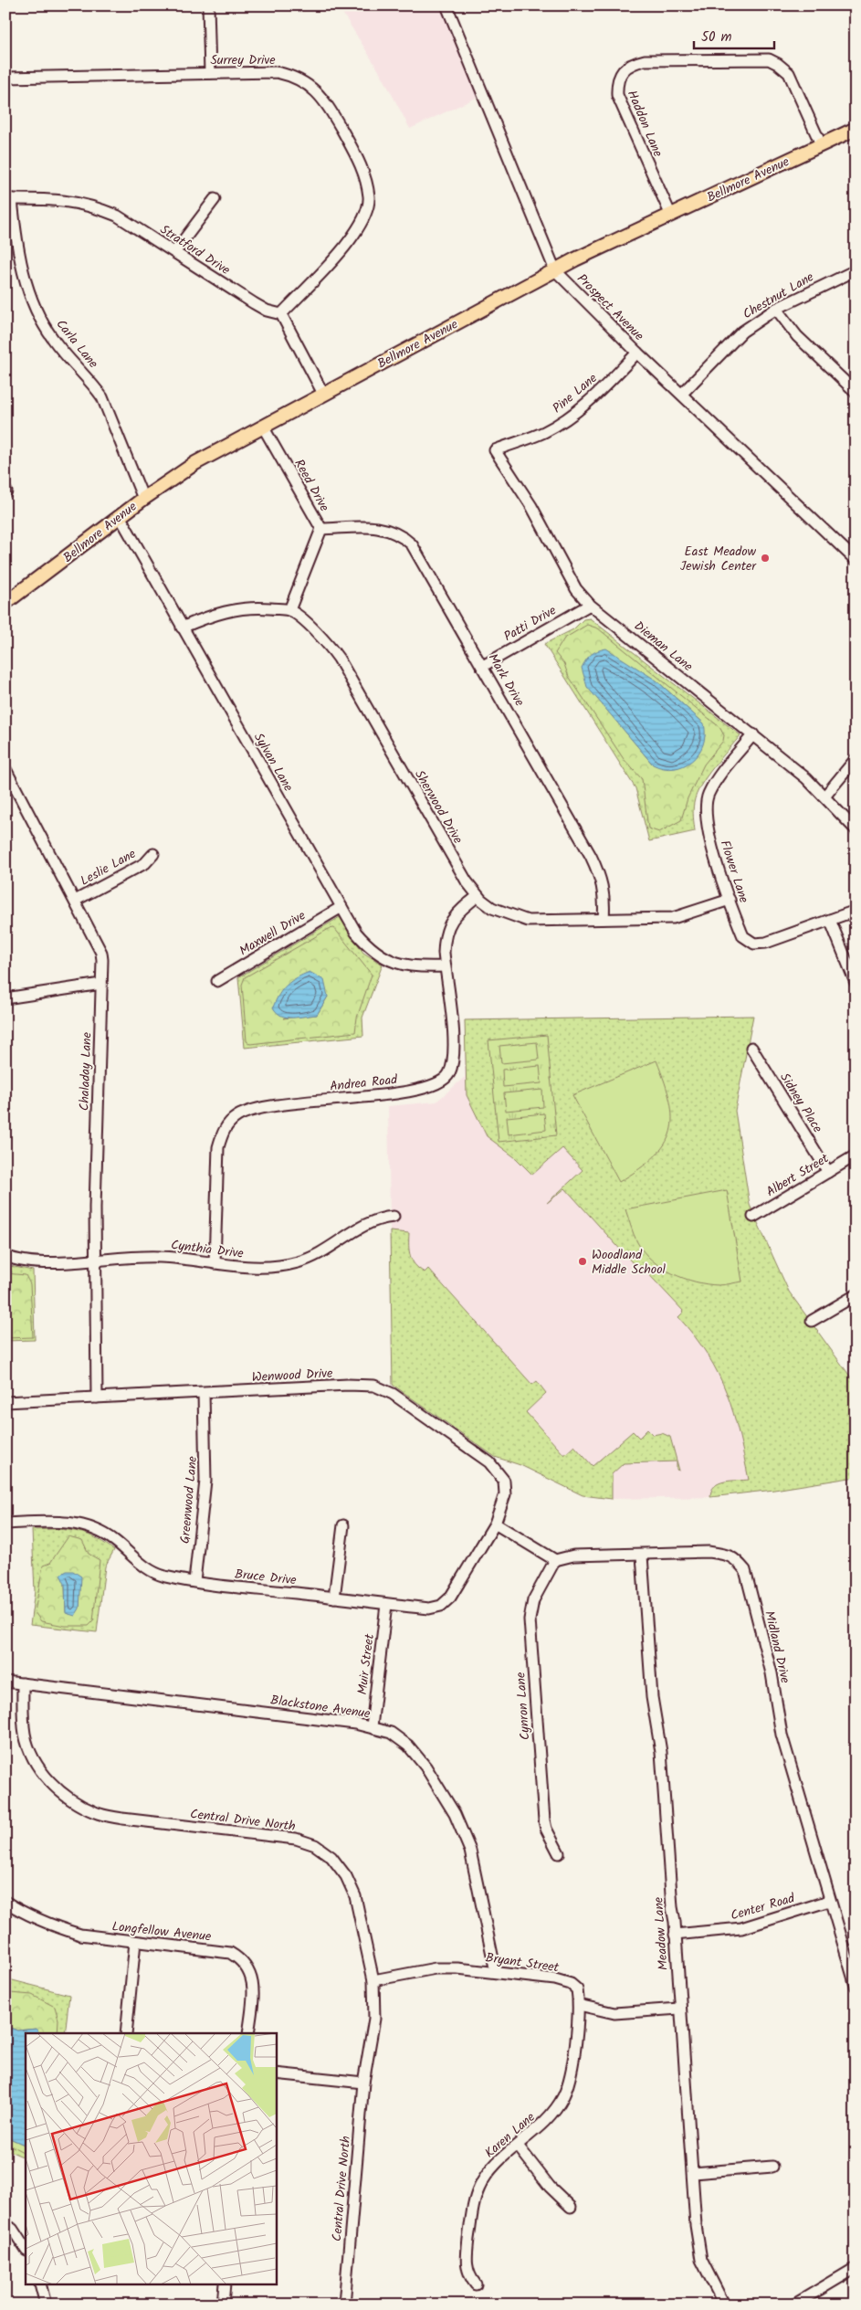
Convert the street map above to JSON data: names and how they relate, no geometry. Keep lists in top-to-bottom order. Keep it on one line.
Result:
{"streets":{"main road":["Bellmore Avenue"],"street":["Surrey Drive","Haddon Lane","Stratford Drive","Chestnut Lane","Prospect Avenue","Carla Lane","Pine Lane","Reed Drive","Patti Drive","Dieman Lane","Mark Drive","Sylvan Lane","Sherwood Drive","Leslie Lane","Flower Lane","Maxwell Drive","Chaladay Lane","Andrea Road","Sidney Place","Albert Street","Cynthia Drive","Wenwood Drive","Greenwood Lane","Bruce Drive","Midland Drive","Muir Street","Blackstone Avenue","Cynron Lane","Central Drive North","Center Road","Longfellow Avenue","Meadow Lane","Bryant Street","Karen Lane"]},"crossings":[["Surrey Drive","Stratford Drive"],["Haddon Lane","Bellmore Avenue"],["Bellmore Avenue","Prospect Avenue"],["Bellmore Avenue","Carla Lane"],["Bellmore Avenue","Reed Drive"],["Bellmore Avenue","Sylvan Lane"],["Stratford Drive","Carla Lane"],["Chestnut Lane","Prospect Avenue"],["Prospect Avenue","Pine Lane"],["Pine Lane","Dieman Lane"],["Reed Drive","Mark Drive"],["Reed Drive","Sherwood Drive"],["Patti Drive","Dieman Lane"],["Patti Drive","Mark Drive"],["Dieman Lane","Flower Lane"],["Mark Drive","Sherwood Drive"],["Sylvan Lane","Maxwell Drive"],["Sylvan Lane","Andrea Road"],["Sherwood Drive","Flower Lane"],["Sherwood Drive","Andrea Road"],["Leslie Lane","Chaladay Lane"],["Chaladay Lane","Cynthia Drive"],["Chaladay Lane","Wenwood Drive"],["Andrea Road","Cynthia Drive"],["Sidney Place","Albert Street"],["Wenwood Drive","Greenwood Lane"],["Wenwood Drive","Bruce Drive"],["Greenwood Lane","Bruce Drive"],["Bruce Drive","Muir Street"],["Midland Drive","Cynron Lane"],["Midland Drive","Center Road"],["Midland Drive","Meadow Lane"],["Muir Street","Blackstone Avenue"],["Blackstone Avenue","Central Drive North"],["Blackstone Avenue","Bryant Street"],["Central Drive North","Bryant Street"],["Center Road","Meadow Lane"],["Bryant Street","Karen Lane"]],"places":["East Meadow Jewish Center","Woodland Middle School"],"scale_bar":"50 m"}
